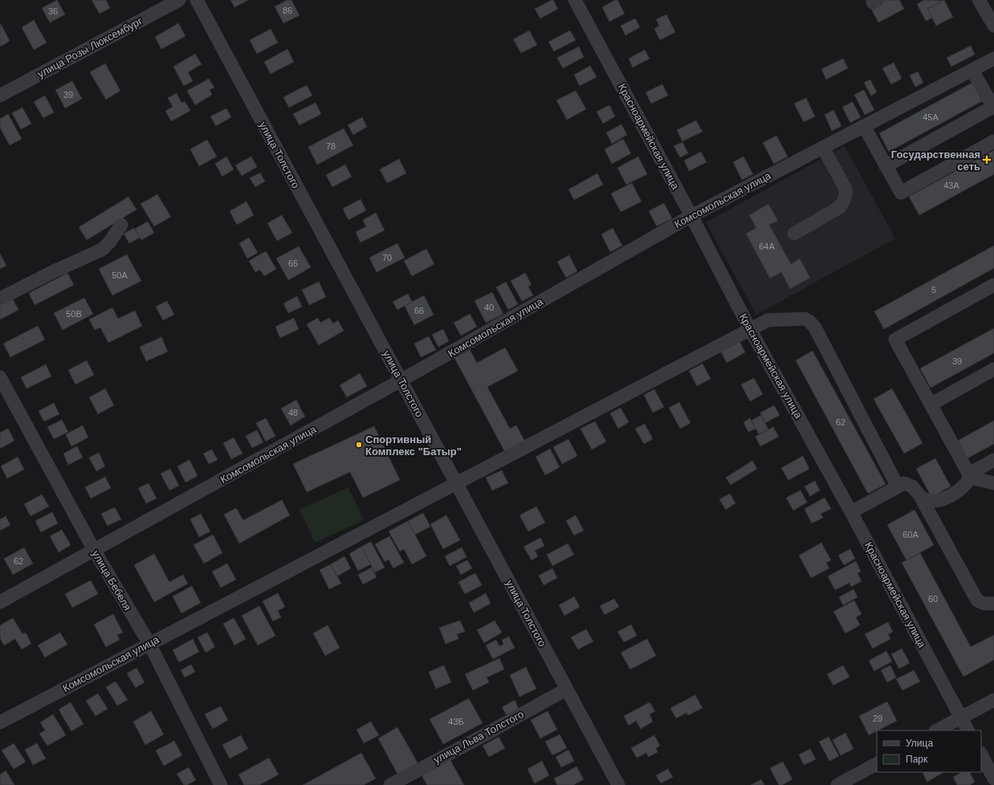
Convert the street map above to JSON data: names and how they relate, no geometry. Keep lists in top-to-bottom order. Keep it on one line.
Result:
{"streets":{"street":["улица Розы Люксембург","Красноармейская улица","улица Толстого","Комсомольская улица","улица Бебеля","улица Льва Толстого"]},"crossings":[["Красноармейская улица","Комсомольская улица"],["улица Толстого","Комсомольская улица"],["улица Толстого","улица Льва Толстого"],["Комсомольская улица","улица Бебеля"]],"places":{"health":["Государственная сеть"],"other":["Спортивный Комплекс \"Батыр\""]},"house_numbers":["86","36","39","45А","78","43А","64А","70","65","50А","5","40","66","50В","39","48","62","60А","62","60","29","43Б"],"legend":["Улица","Парк"]}
